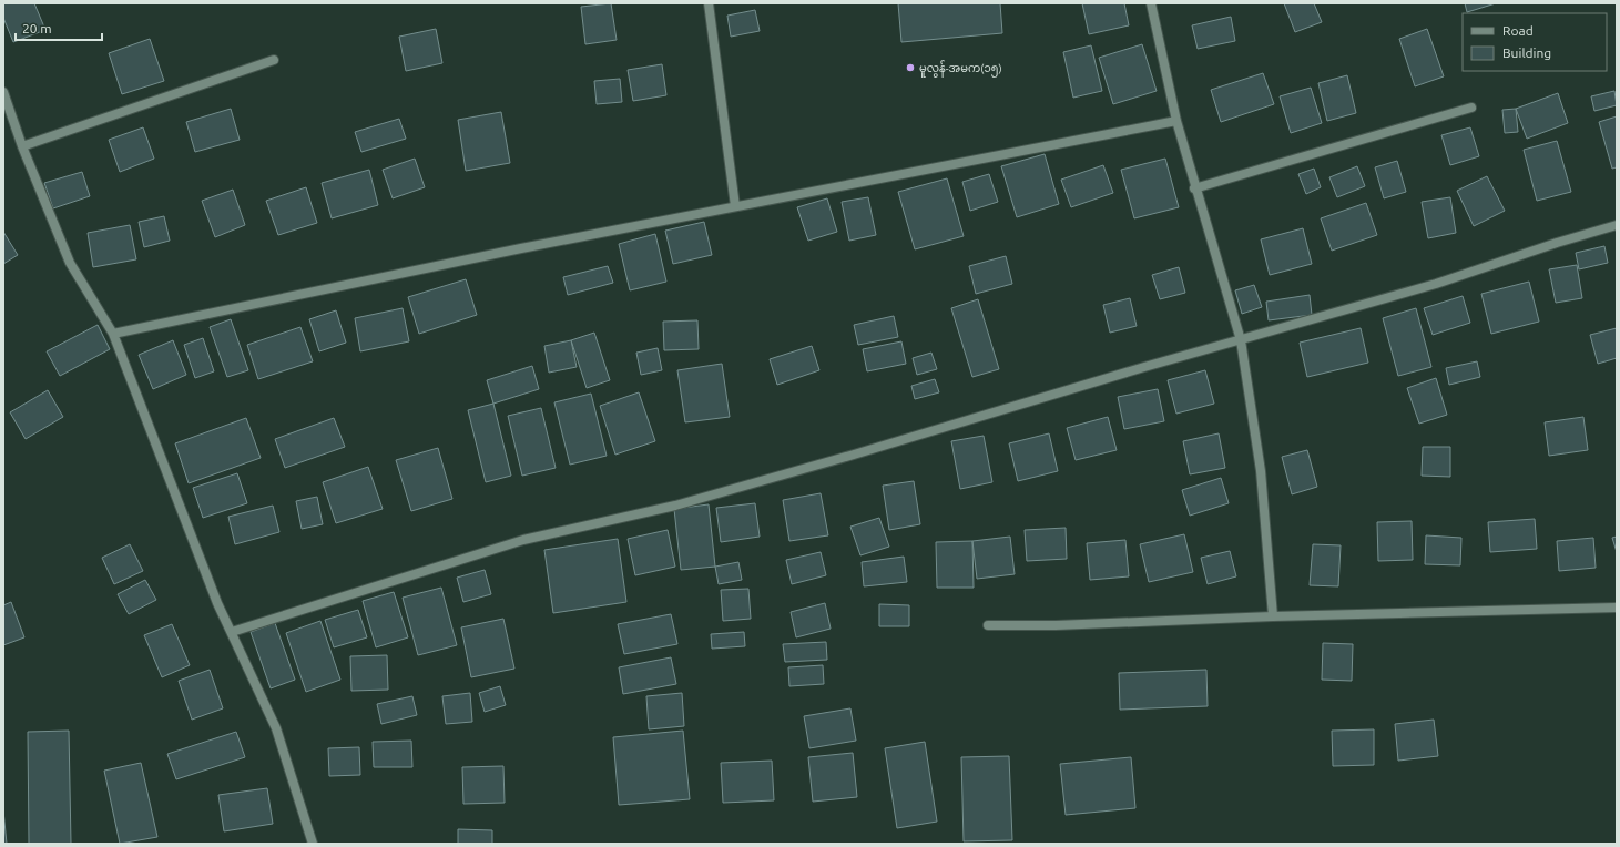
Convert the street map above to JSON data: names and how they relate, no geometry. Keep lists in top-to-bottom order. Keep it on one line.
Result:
{"places":["မူလွန်-အမက(၁၅)"],"legend":["Road","Building"],"scale_bar":"20 m"}
